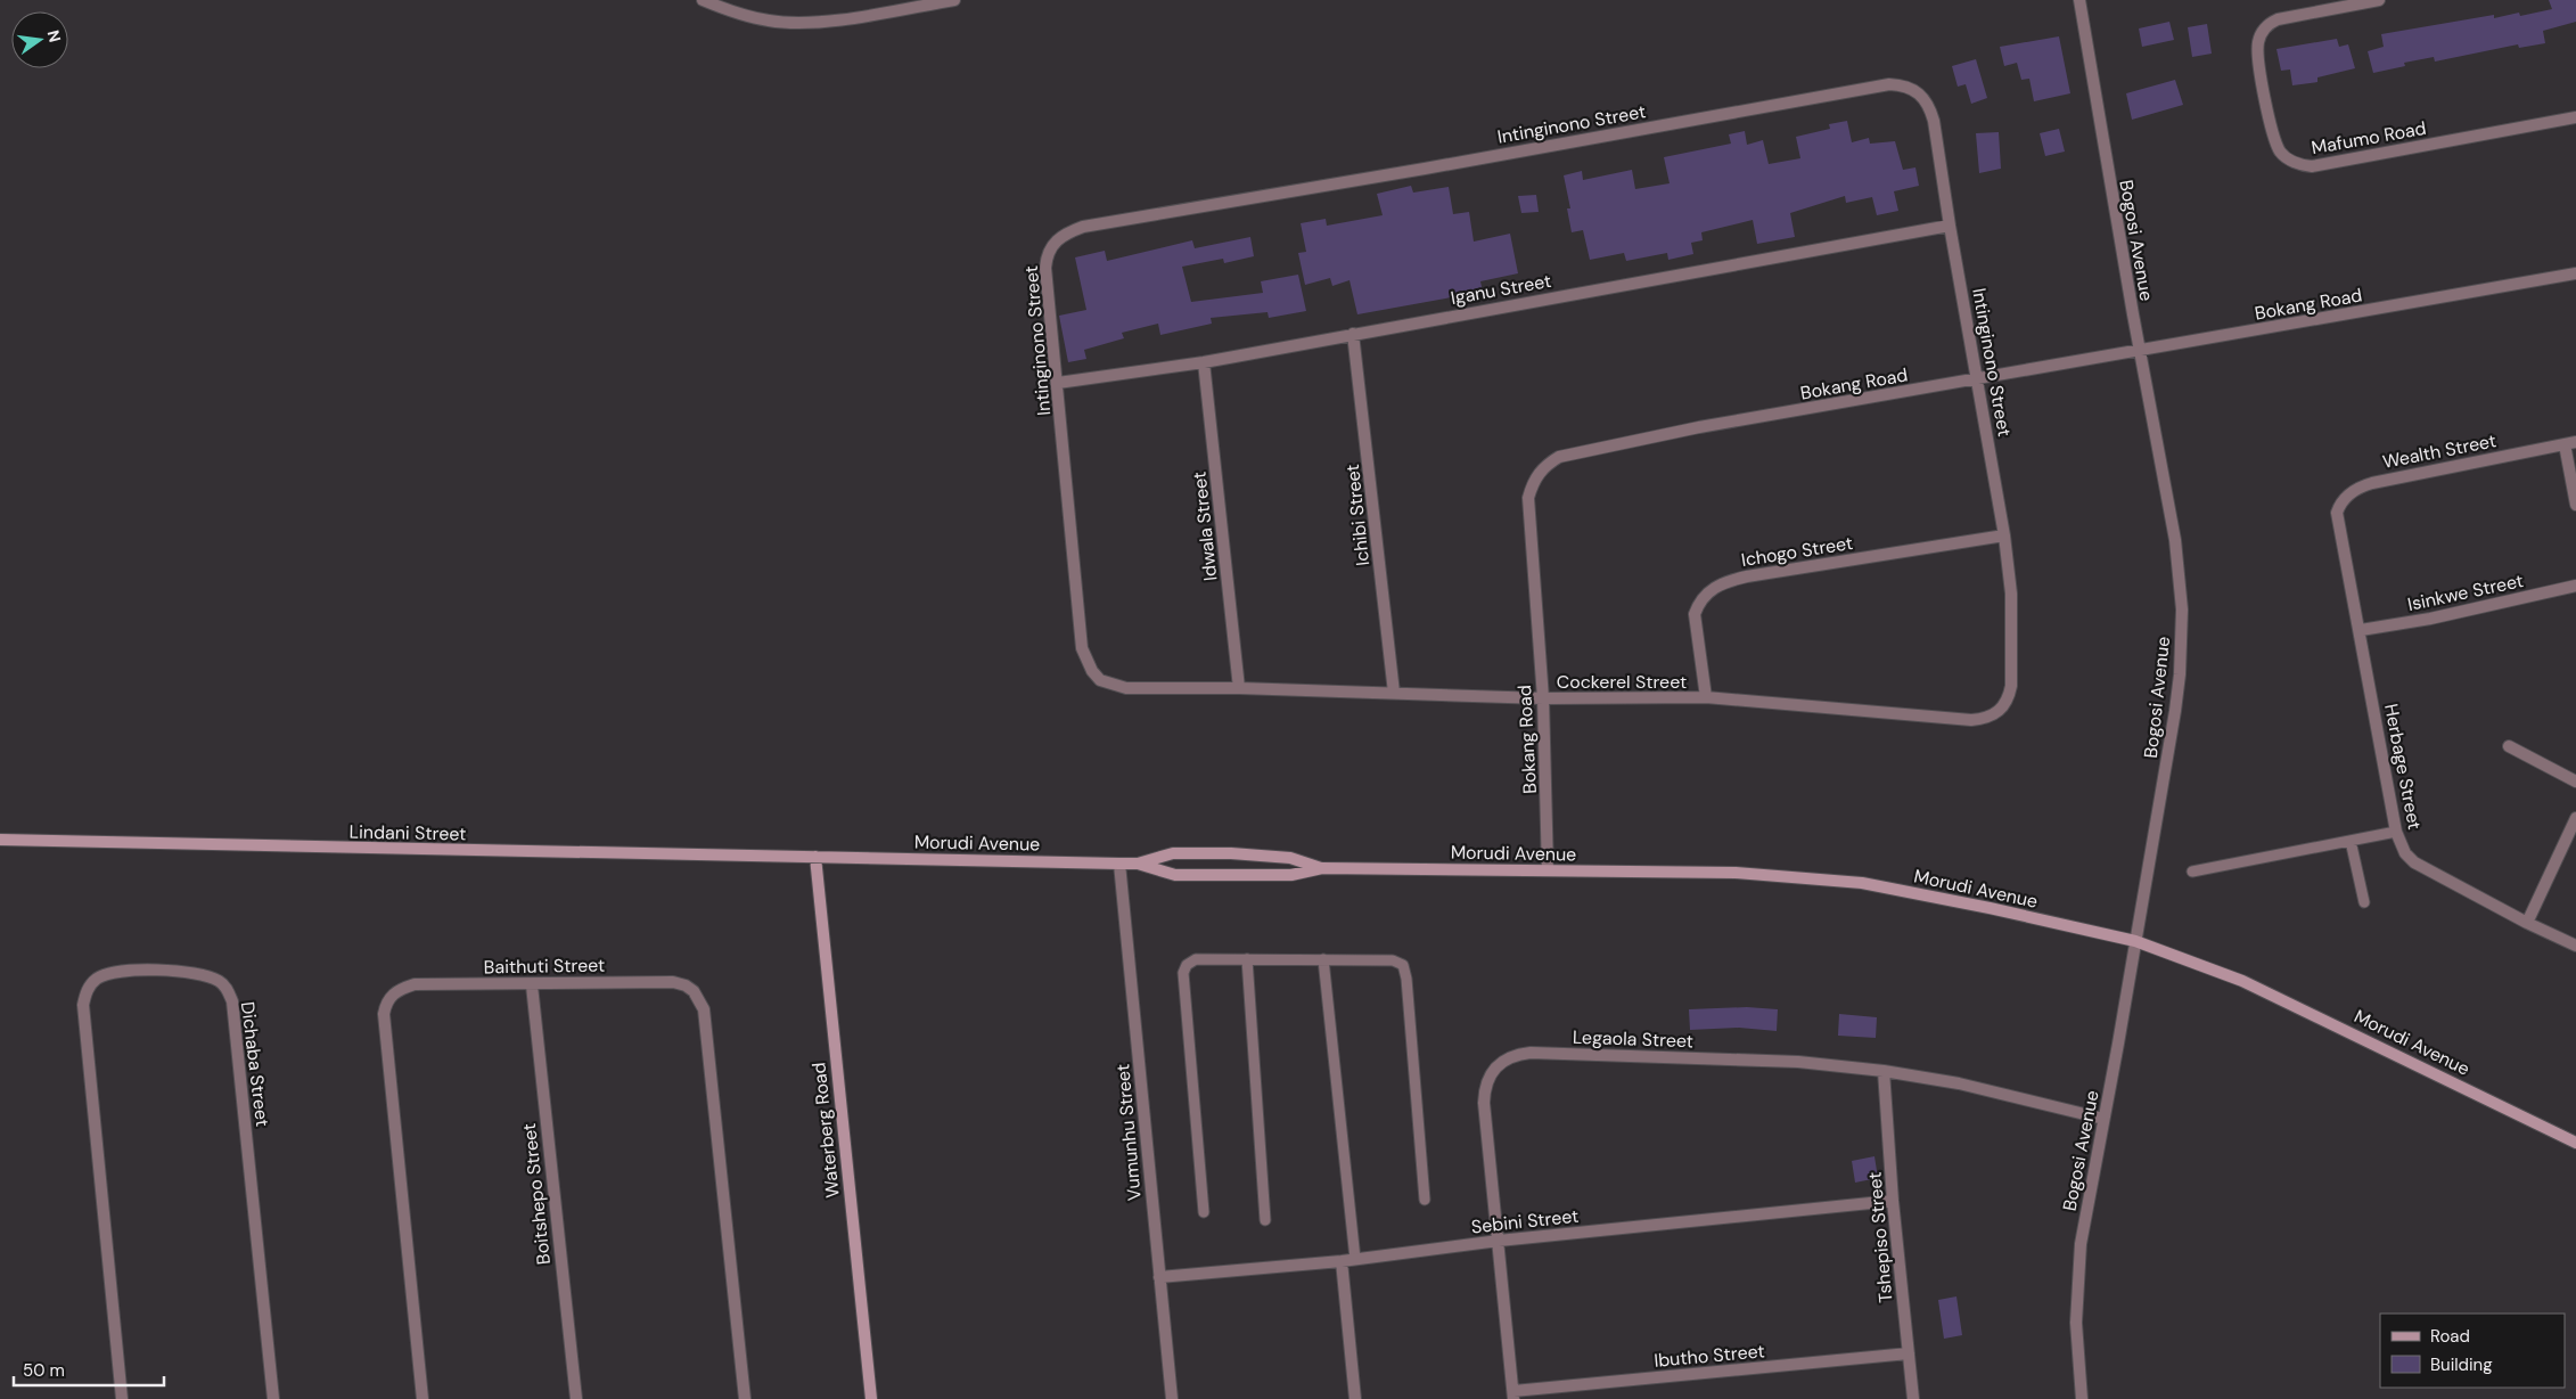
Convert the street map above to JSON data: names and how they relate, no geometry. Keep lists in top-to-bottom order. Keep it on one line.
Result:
{"streets":{"street":["Intinginono Street","Mafumo Road","Bogosi Avenue","Iganu Street","Bokang Road","Wealth Street","Ichibi Street","Idwala Street","Ichogo Street","Isinkwe Street","Cockerel Street","Herbage Street","Lindani Street","Morudi Avenue","Baithuti Street","Legaola Street","Dichaba Street","Waterberg Road","Vumunhu Street","Boitshepo Street","Sebini Street","Tshepiso Street","Ibutho Street"]},"crossings":[["Intinginono Street","Iganu Street"],["Intinginono Street","Bokang Road"],["Intinginono Street","Ichogo Street"],["Intinginono Street","Cockerel Street"],["Bogosi Avenue","Bokang Road"],["Bogosi Avenue","Morudi Avenue"],["Bogosi Avenue","Legaola Street"],["Iganu Street","Ichibi Street"],["Iganu Street","Idwala Street"],["Bokang Road","Cockerel Street"],["Bokang Road","Morudi Avenue"],["Wealth Street","Herbage Street"],["Ichibi Street","Cockerel Street"],["Idwala Street","Cockerel Street"],["Ichogo Street","Cockerel Street"],["Isinkwe Street","Herbage Street"],["Lindani Street","Morudi Avenue"],["Lindani Street","Waterberg Road"],["Morudi Avenue","Waterberg Road"],["Morudi Avenue","Vumunhu Street"],["Baithuti Street","Boitshepo Street"],["Legaola Street","Sebini Street"],["Legaola Street","Tshepiso Street"],["Legaola Street","Ibutho Street"],["Vumunhu Street","Sebini Street"],["Sebini Street","Tshepiso Street"],["Tshepiso Street","Ibutho Street"]],"legend":["Road","Building"],"scale_bar":"50 m","north":"right"}
